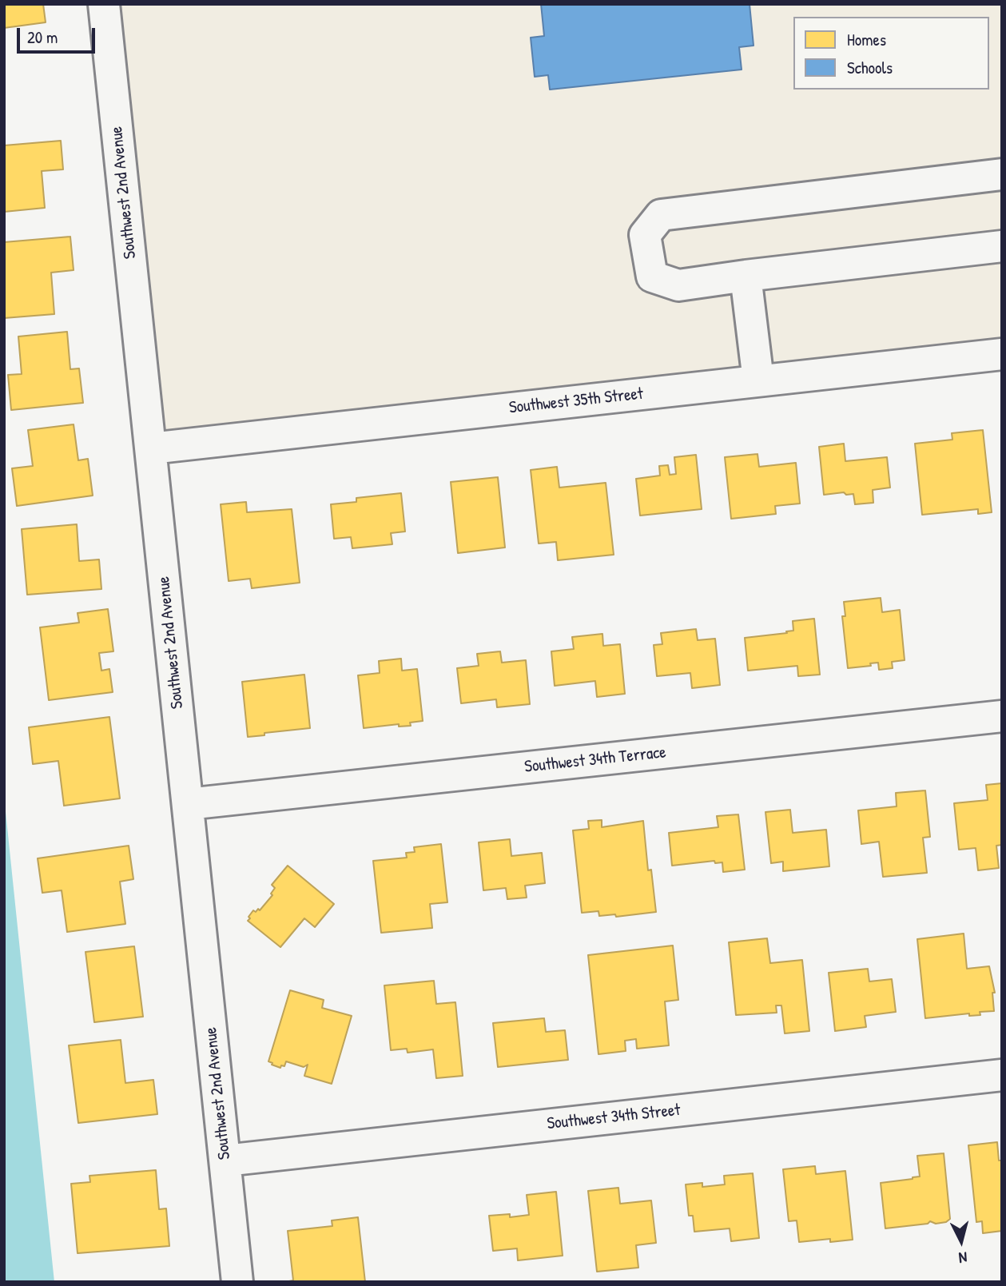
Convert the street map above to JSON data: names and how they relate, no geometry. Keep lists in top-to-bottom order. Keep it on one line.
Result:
{"streets":{"street":["Southwest 2nd Avenue","Southwest 35th Street","Southwest 34th Terrace","Southwest 34th Street"]},"crossings":[["Southwest 2nd Avenue","Southwest 35th Street"],["Southwest 2nd Avenue","Southwest 34th Terrace"],["Southwest 2nd Avenue","Southwest 34th Street"]],"legend":["Homes","Schools"],"scale_bar":"20 m","north":"bottom"}
